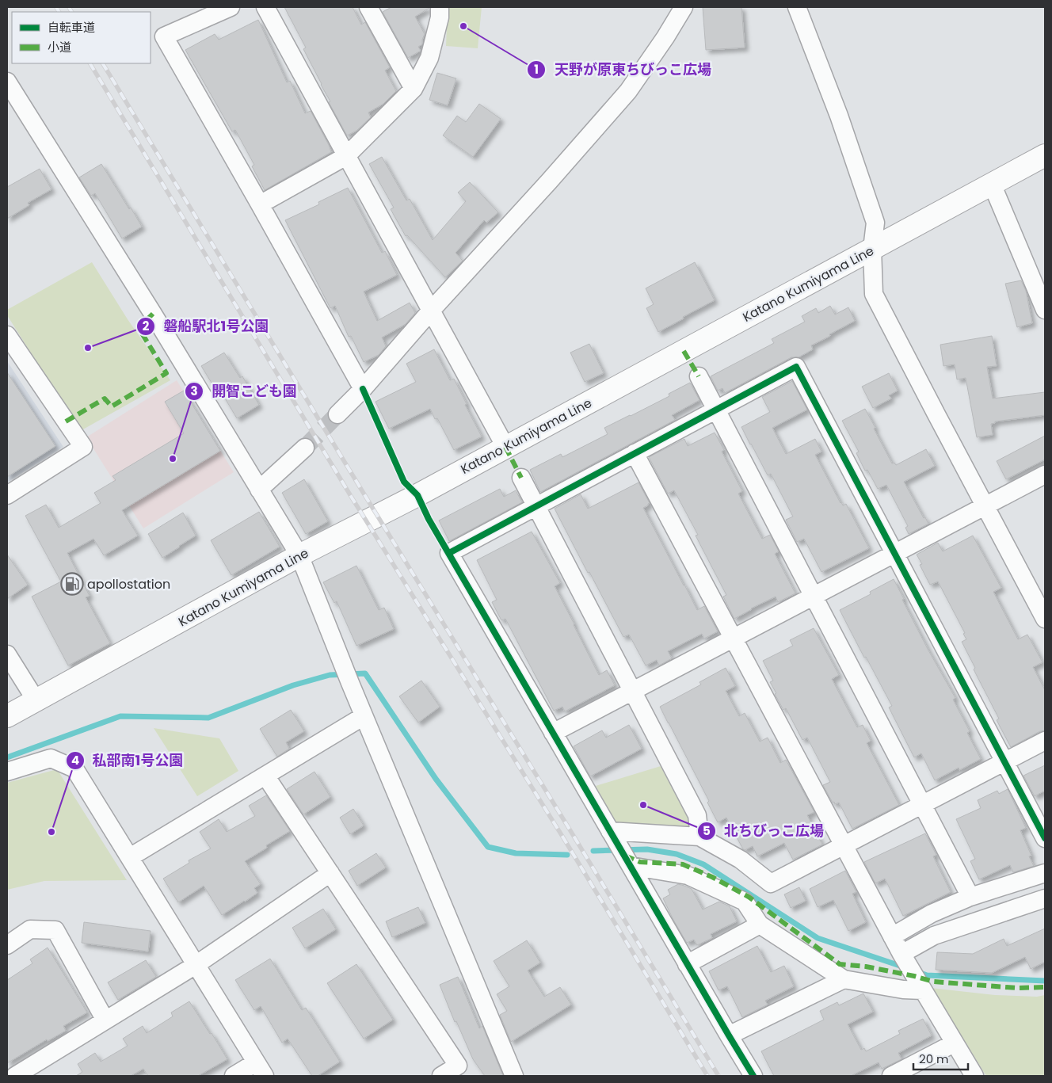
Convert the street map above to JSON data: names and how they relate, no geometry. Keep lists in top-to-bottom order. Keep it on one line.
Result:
{"streets":{"main road":["Katano Kumiyama Line"]},"places":{"other":["天野が原東ちびっこ広場","磐船駅北1号公園","開智こども園","北ちびっこ広場","私部南1号公園"],"fuel station":["apollostation"]},"legend":["自転車道","小道"],"scale_bar":"20 m"}
